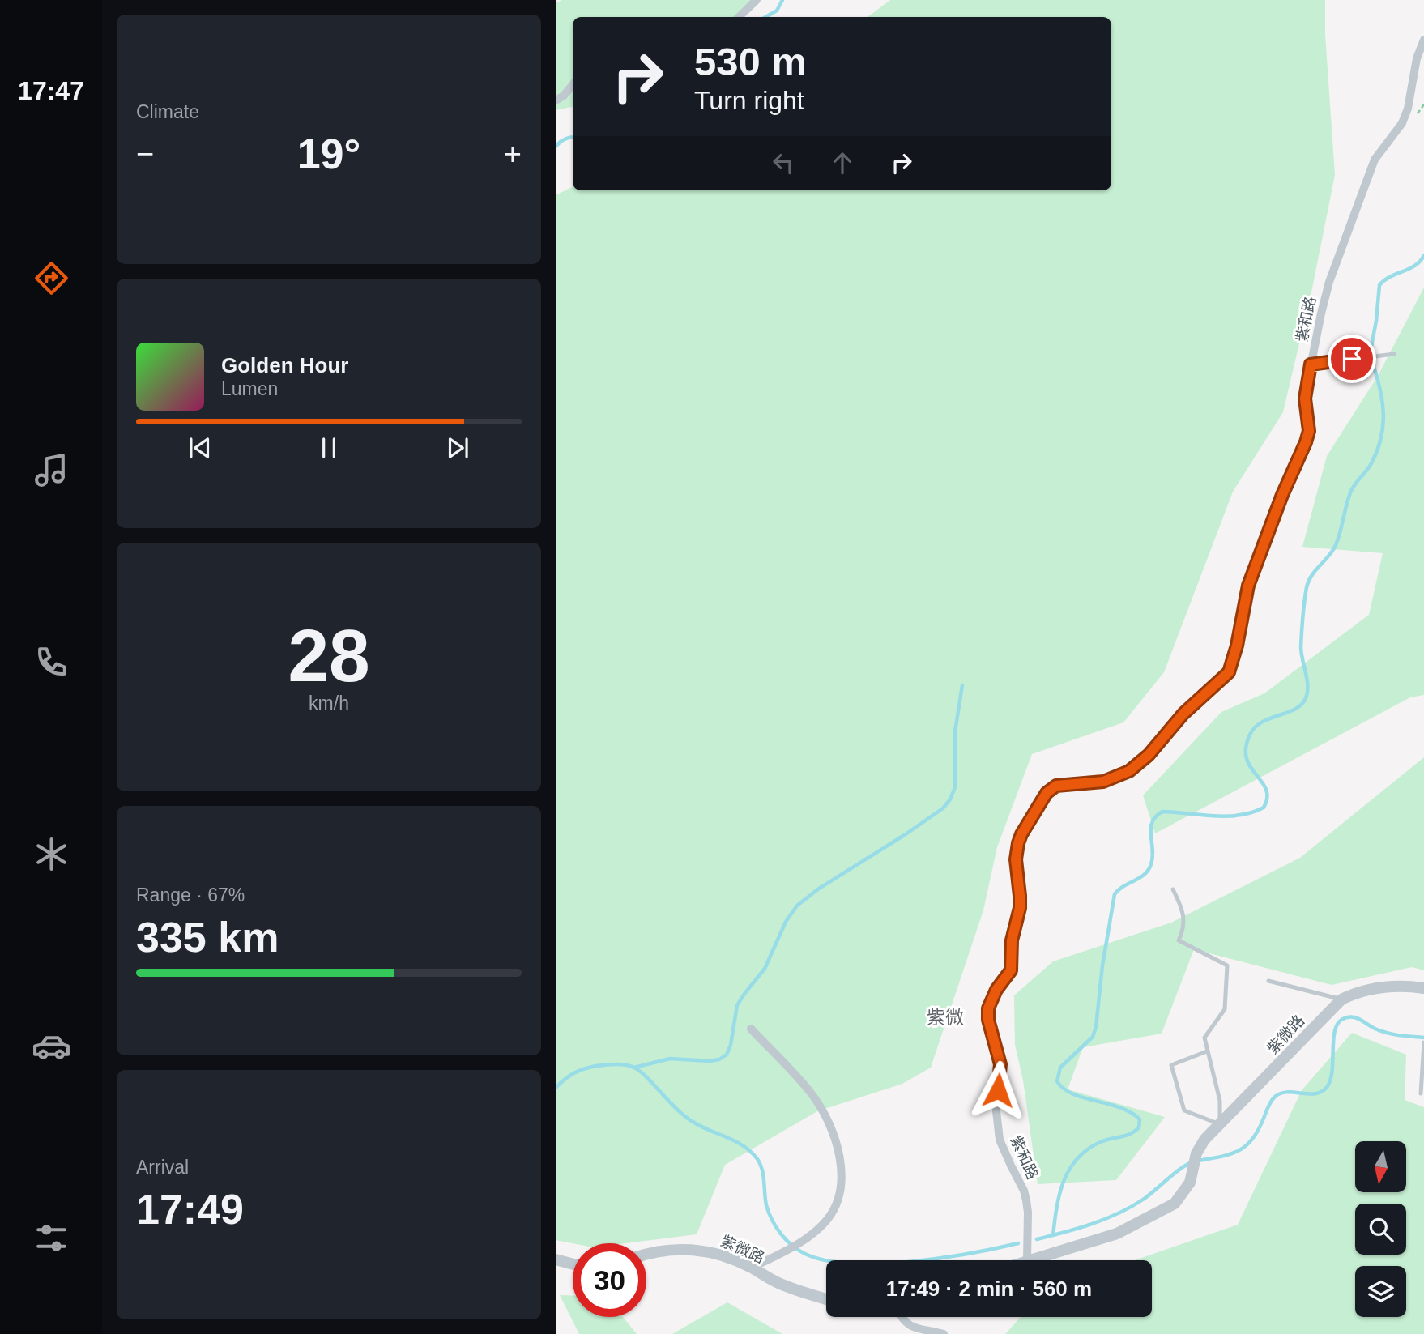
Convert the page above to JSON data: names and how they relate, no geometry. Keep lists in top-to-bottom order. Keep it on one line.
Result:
{"streets":{"street":["紫和路","紫微路"]},"crossings":[["紫和路","紫微路"]],"districts":["紫微"],"north":"bottom","page":{"tabs":"17:47","tile":["Climate",["28","km/h"],["Range · 67%","335 km"],["Arrival","17:49"]],"turn":["530 m","Turn right"],"heat":["−","19°","+"],"song":["Golden Hour","Lumen"],"limit":"30","trip":"17:49 · 2 min · 560 m"}}
